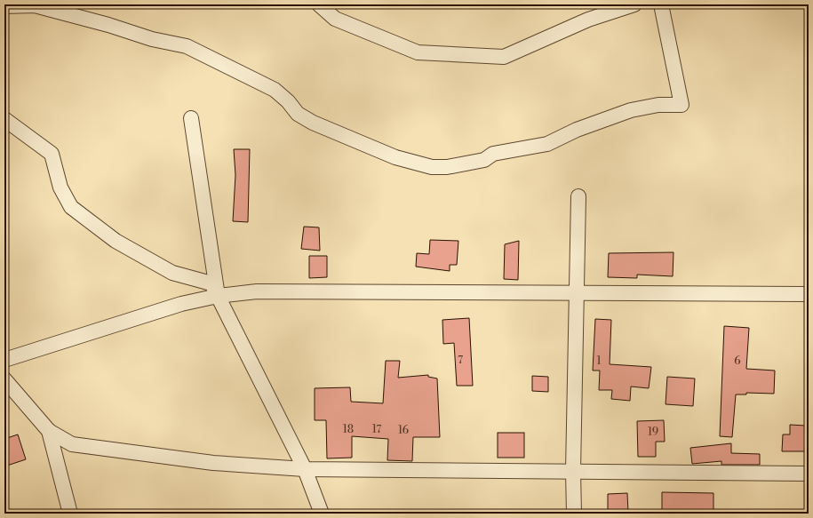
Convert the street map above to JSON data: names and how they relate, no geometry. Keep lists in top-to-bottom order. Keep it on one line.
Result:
{"house_numbers":["7","1","6","18","17","16","19"]}
